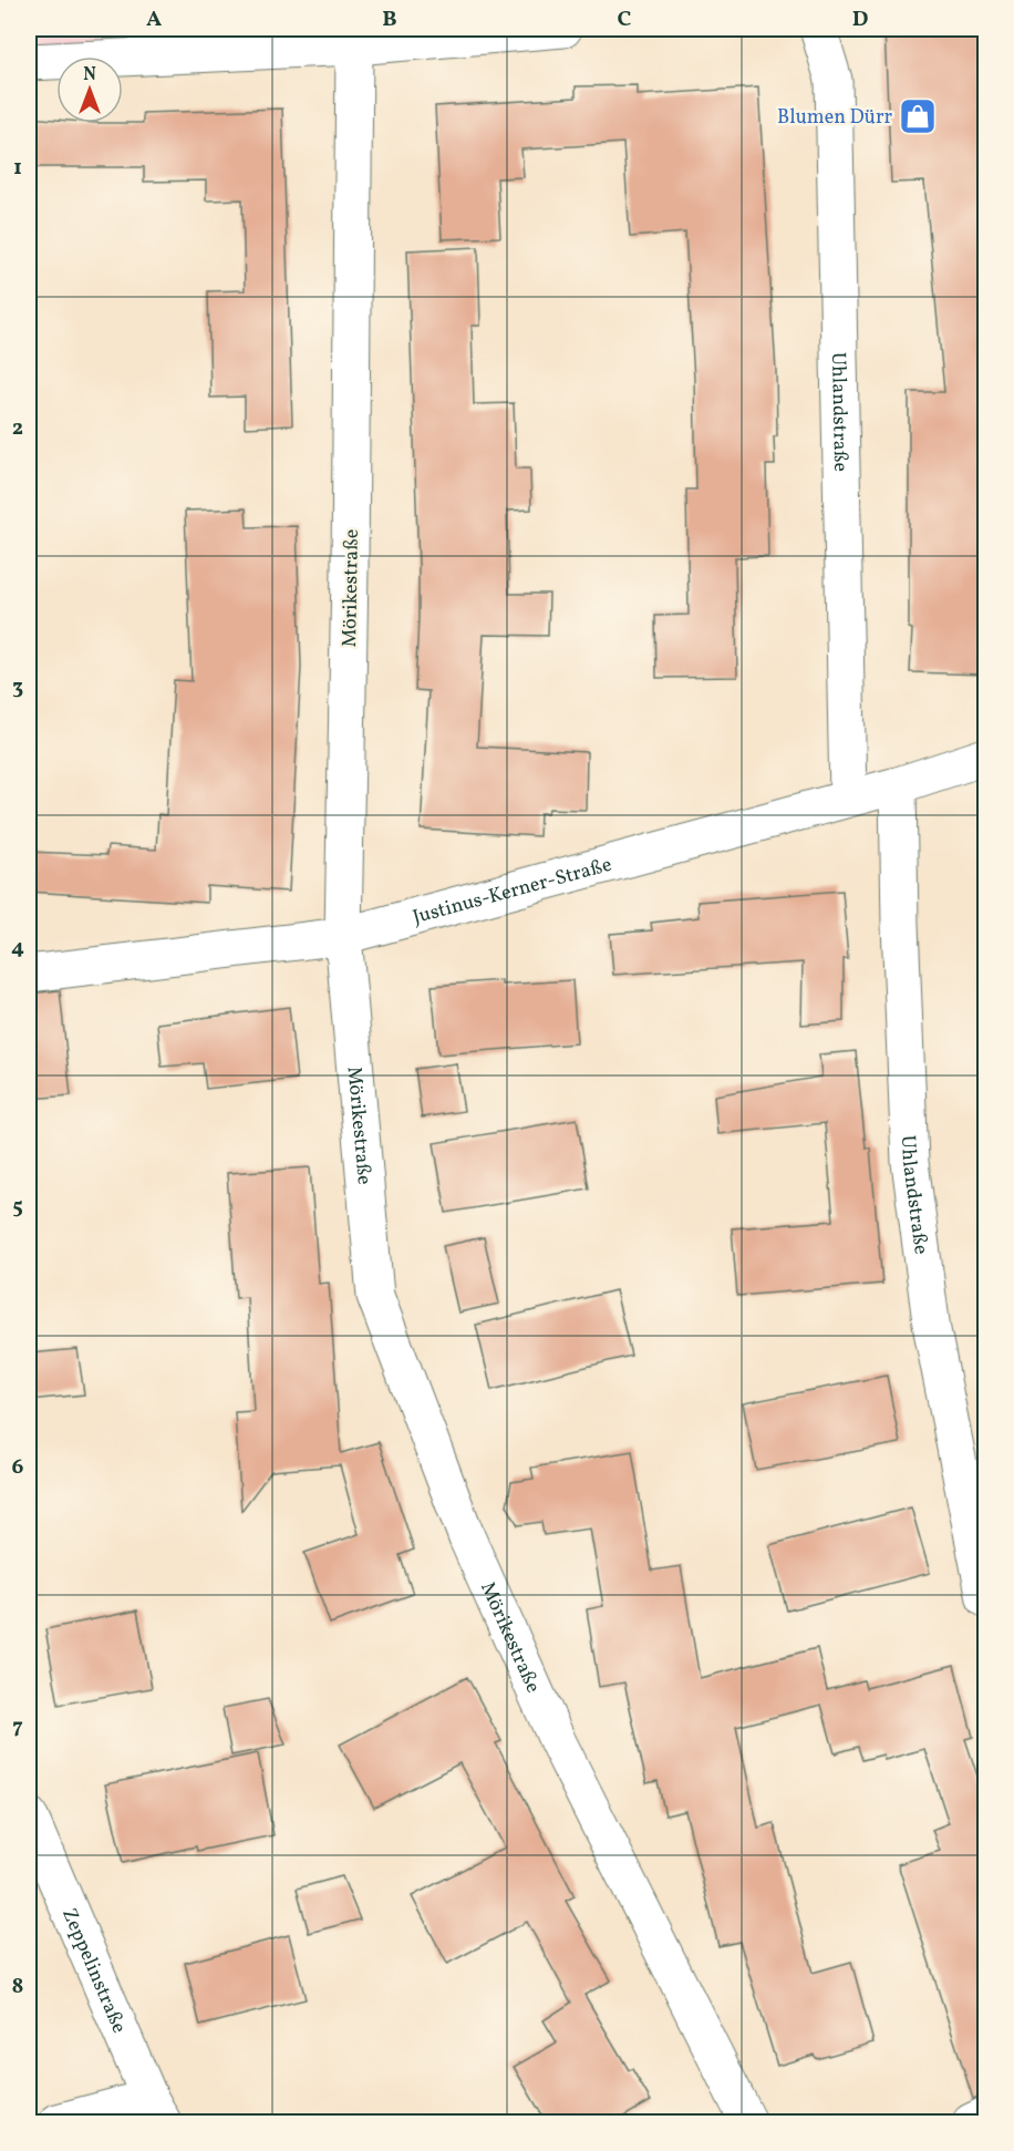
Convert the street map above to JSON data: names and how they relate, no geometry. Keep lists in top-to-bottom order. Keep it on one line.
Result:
{"streets":{"street":["Uhlandstraße","Mörikestraße","Justinus-Kerner-Straße","Zeppelinstraße"]},"crossings":[["Uhlandstraße","Justinus-Kerner-Straße"],["Mörikestraße","Justinus-Kerner-Straße"]],"places":{"shop":["Blumen Dürr"]},"north":"top","grid":{"columns":["A","B","C","D"],"rows":["1","2","3","4","5","6","7","8"]}}
